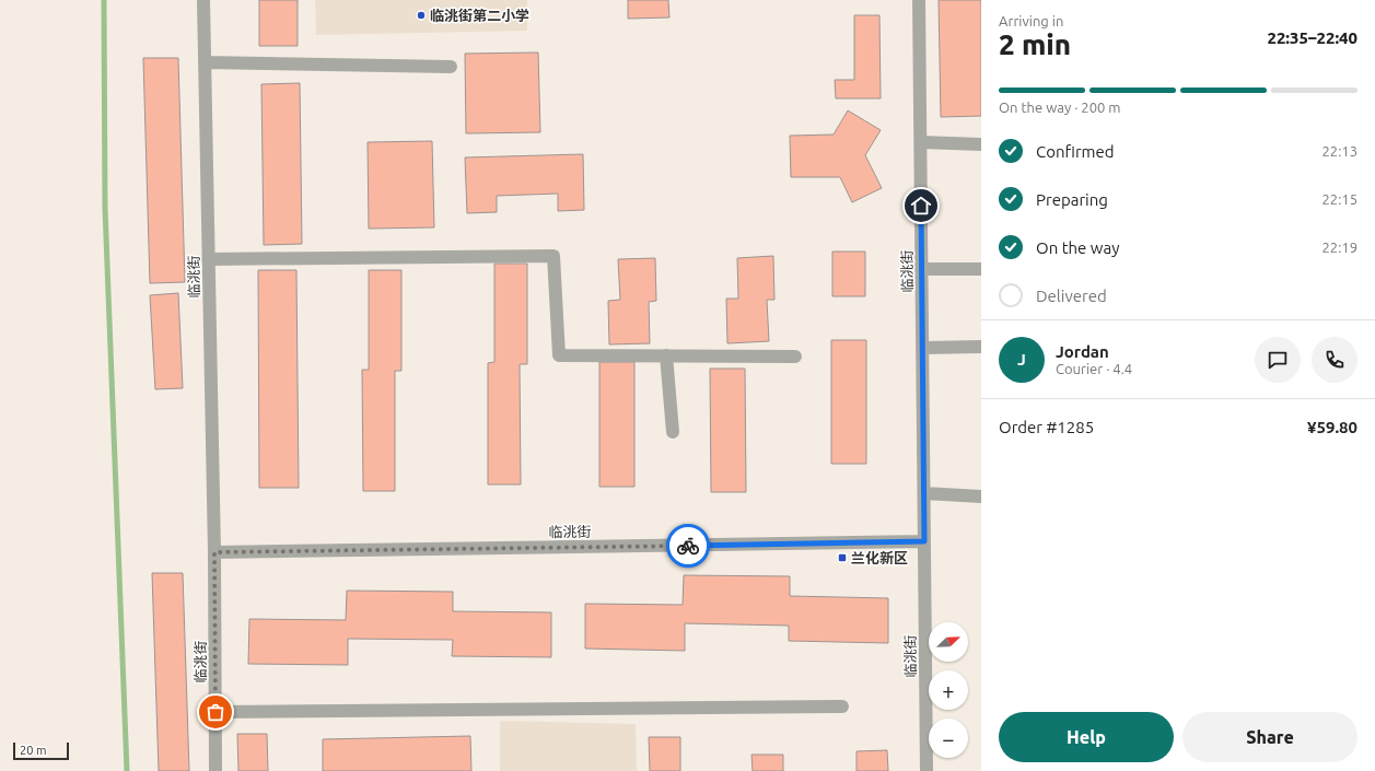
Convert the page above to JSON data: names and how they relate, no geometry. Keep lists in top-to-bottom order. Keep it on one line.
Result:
{"streets":{"street":["临洮街"]},"places":{"other":["临洮街第二小学"],"transit":["兰化新区"]},"scale_bar":"20 m","north":"top right","page":{"heading":["2 min","Arriving in","22:35–22:40"],"panel":["Jordan","Courier · 4.4","Order #1285","¥59.80"],"bar":"On the way · 200 m","list":[["Confirmed","22:13"],["Preparing","22:15"],["On the way","22:19"],"Delivered"],"round":"J","map_buttons":["+","−"],"buttons":["Help","Share"],"scale":"20 m"}}
